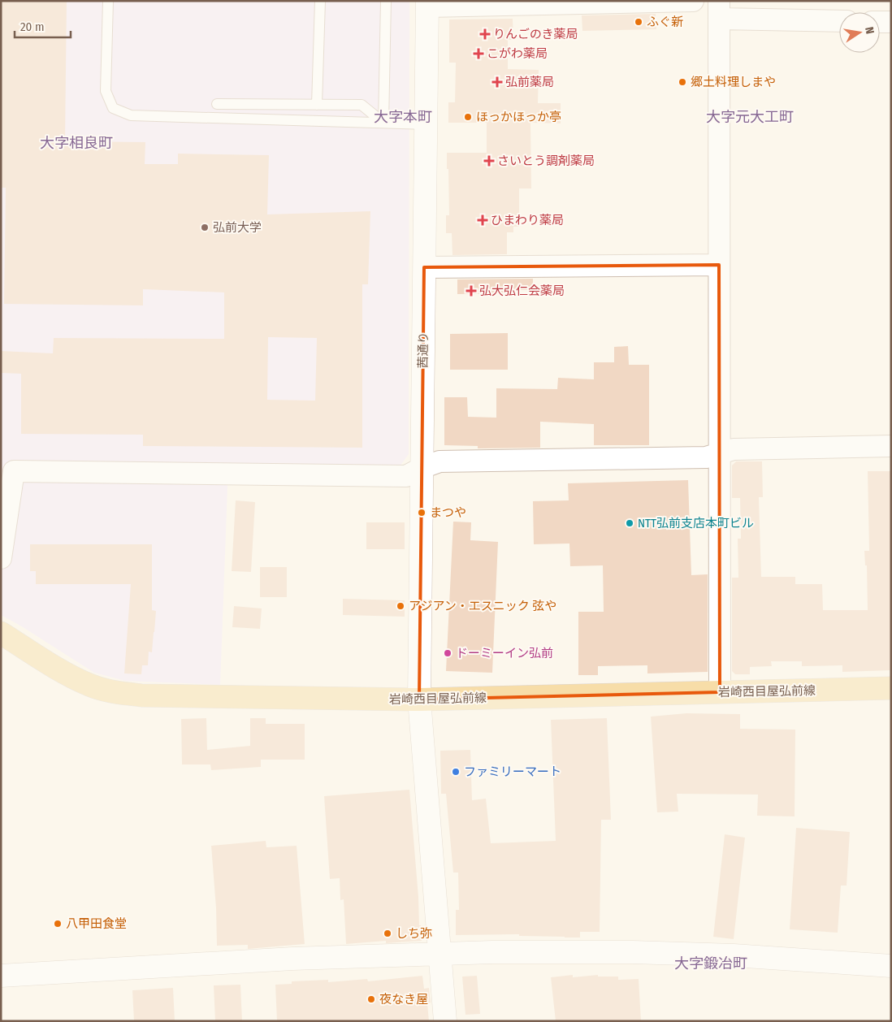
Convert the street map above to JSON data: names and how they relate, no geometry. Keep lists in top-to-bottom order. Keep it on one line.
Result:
{"streets":{"main road":["岩崎西目屋弘前線"],"street":["茜通り"]},"crossings":[["茜通り","岩崎西目屋弘前線"]],"districts":["大字本町","大字元大工町","大字相良町","大字鍛冶町"],"places":{"other":["ふぐ新","郷土料理しまや","ほっかほっか亭","弘前大学","まつや","NTT弘前支店本町ビル","アジアン・エスニック 弦や","ドーミーイン弘前","ファミリーマート","八甲田食堂","しち弥","夜なき屋"],"health":["りんごのき薬局","こがわ薬局","弘前薬局","さいとう調剤薬局","ひまわり薬局","弘大弘仁会薬局"]},"scale_bar":"20 m","north":"right"}
